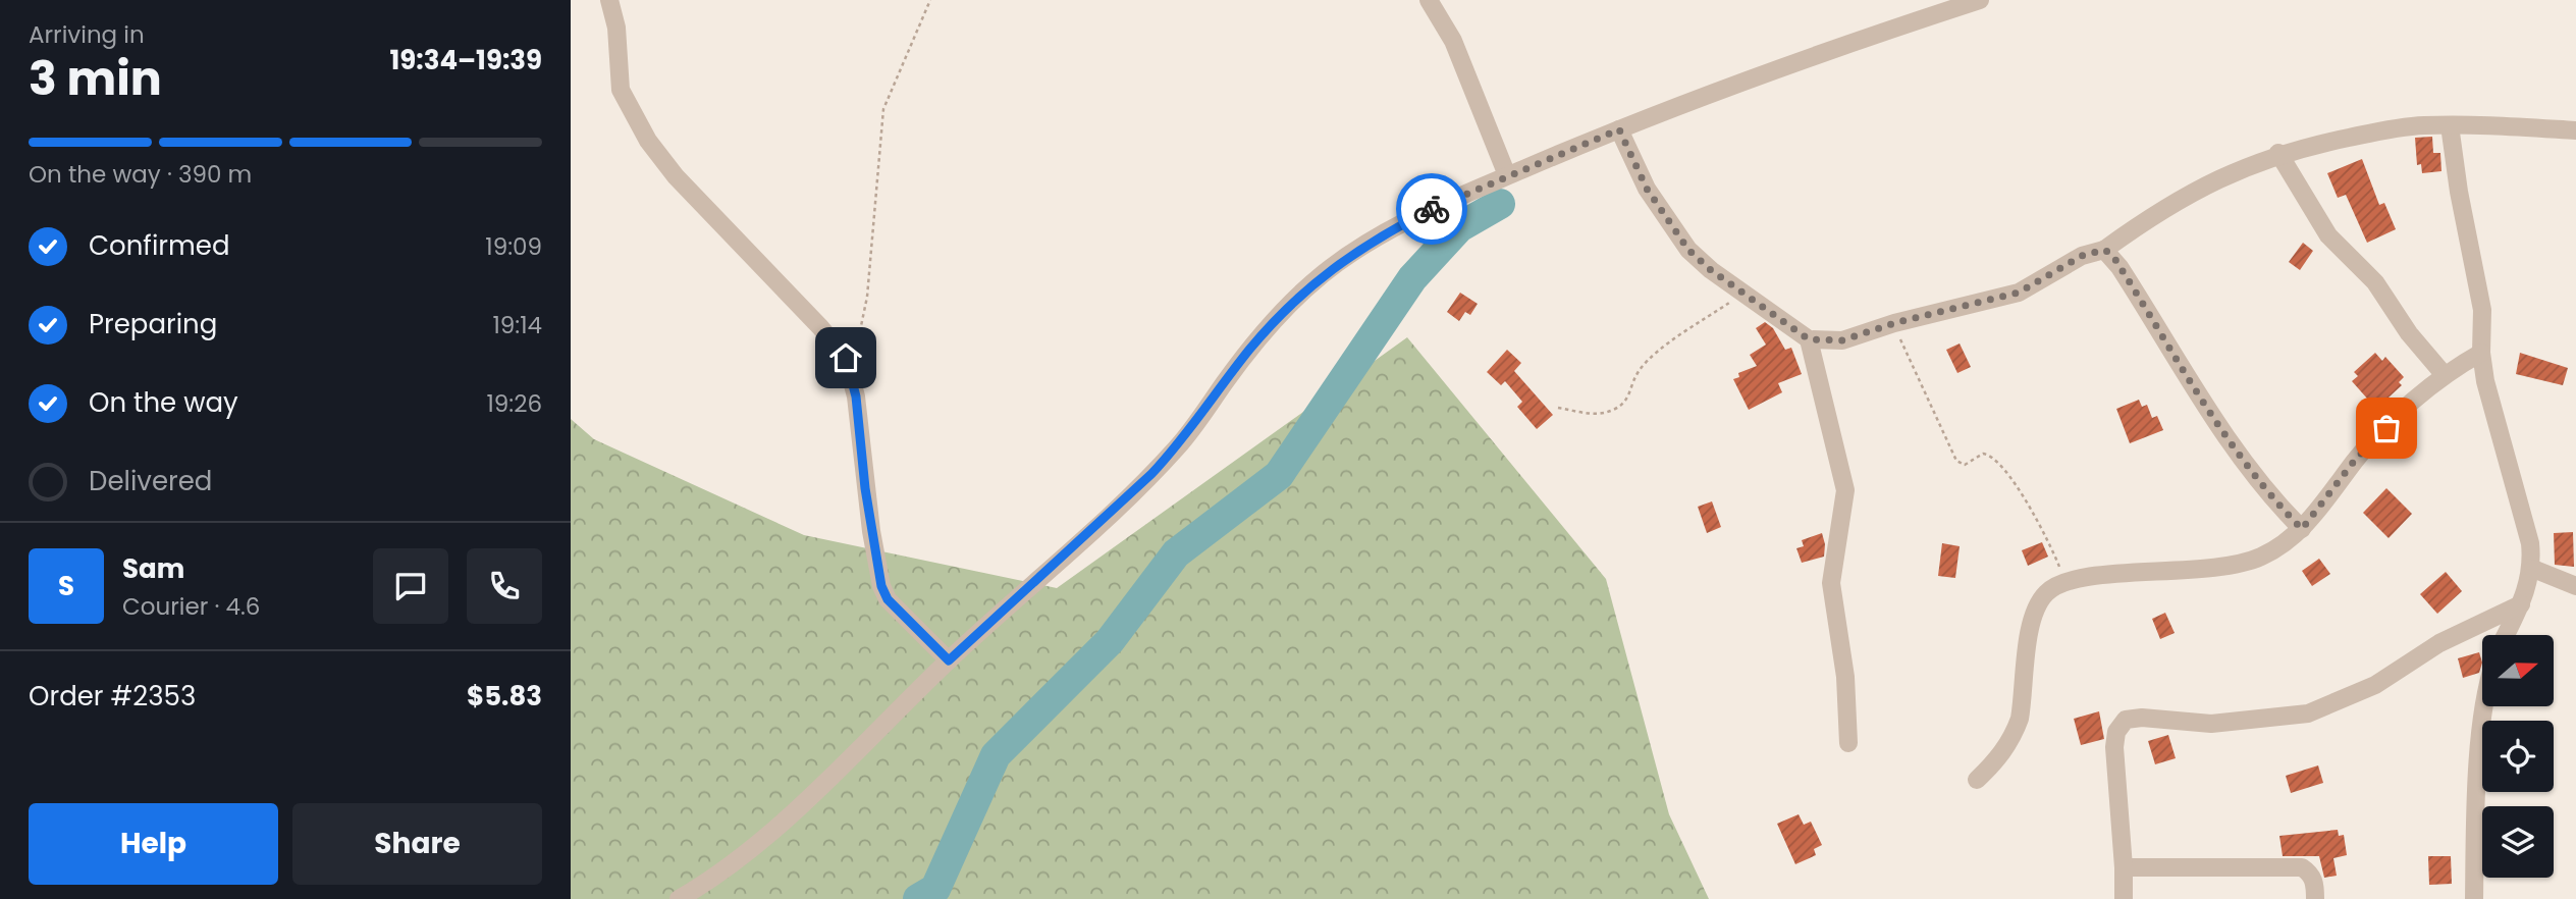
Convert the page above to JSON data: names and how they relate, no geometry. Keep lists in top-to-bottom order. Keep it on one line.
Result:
{"north":"right","page":{"heading":["3 min","Arriving in","19:34–19:39"],"panel":["Sam","Courier · 4.6","Order #2353","$5.83"],"bar":"On the way · 390 m","list":[["Confirmed","19:09"],["Preparing","19:14"],["On the way","19:26"],"Delivered"],"round":"S","buttons":["Help","Share"]}}
